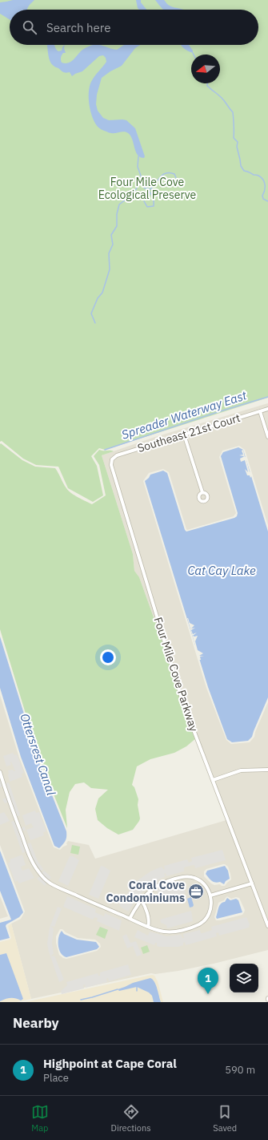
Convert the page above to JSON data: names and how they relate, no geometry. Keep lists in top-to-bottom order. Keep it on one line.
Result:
{"streets":{"street":["Southeast 21st Court","Four Mile Cove Parkway"]},"crossings":[["Southeast 21st Court","Four Mile Cove Parkway"]],"water":["Spreader Waterway East","Cat Cay Lake","Ottersrest Canal"],"parks":["Four Mile Cove Ecological Preserve"],"places":{"office":["Coral Cove Condominiums"]},"north":"left","page":{"search":"Search here","pins":"1","heading":"Nearby","list":[{"mark":"1","name":"Highpoint at Cape Coral","note":"Place","value":"590 m"}],"nav":["Map","Directions","Saved"]}}
